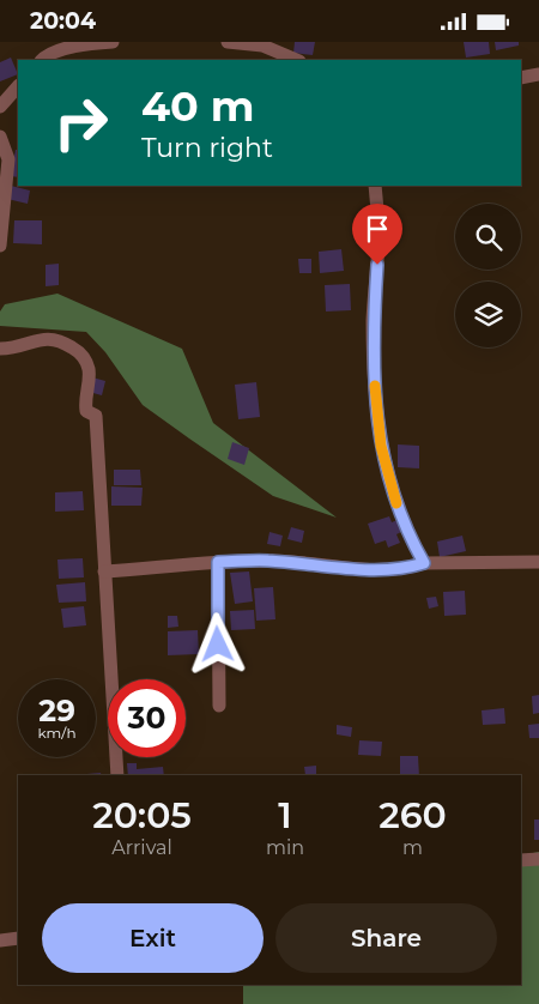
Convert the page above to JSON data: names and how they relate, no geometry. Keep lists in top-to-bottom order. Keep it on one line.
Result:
{"page":{"status":"20:04","turn":["40 m","Turn right"],"speed":"29 km/h","limit":"30","eta":["20:05","Arrival","1","min","260","m"],"buttons":["Exit","Share"]}}
